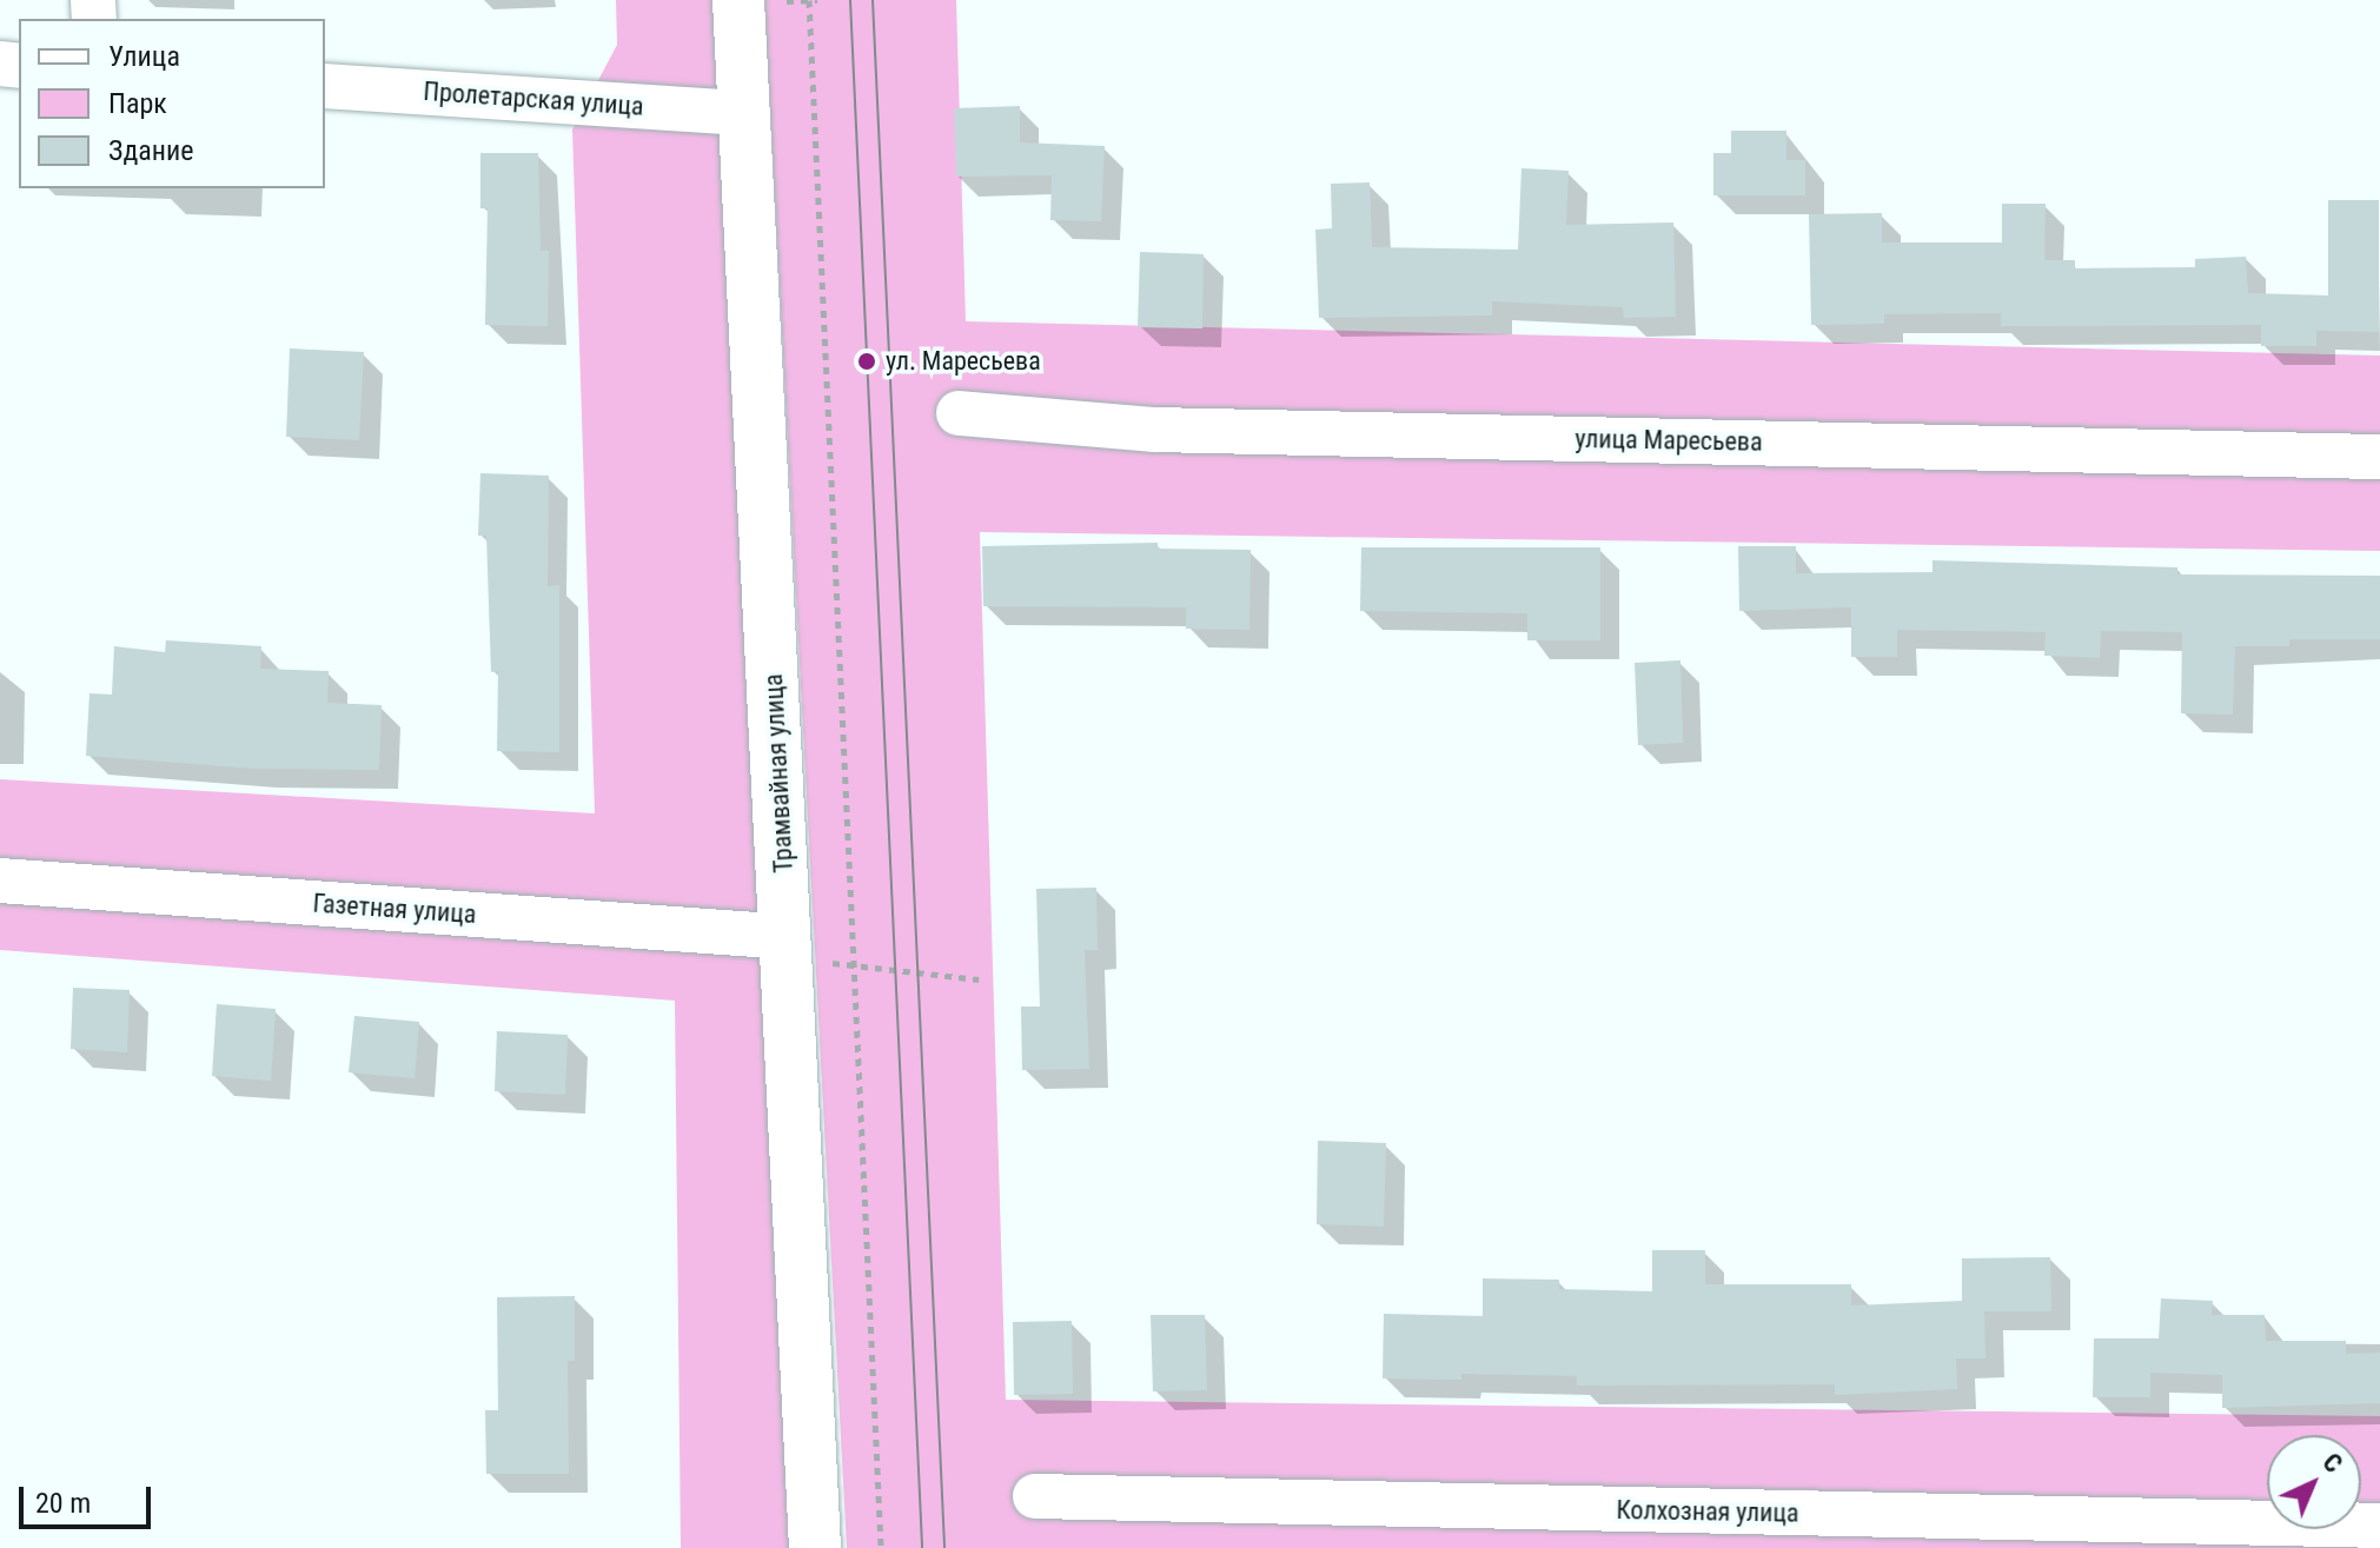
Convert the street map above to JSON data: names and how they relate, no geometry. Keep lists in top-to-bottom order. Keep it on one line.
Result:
{"streets":{"main road":["Трамвайная улица"],"street":["Пролетарская улица","улица Маресьева","Газетная улица","Колхозная улица"]},"crossings":[["Пролетарская улица","Трамвайная улица"],["Трамвайная улица","Газетная улица"]],"places":["ул. Маресьева"],"legend":["Улица","Парк","Здание"],"scale_bar":"20 m","north":"top right"}
